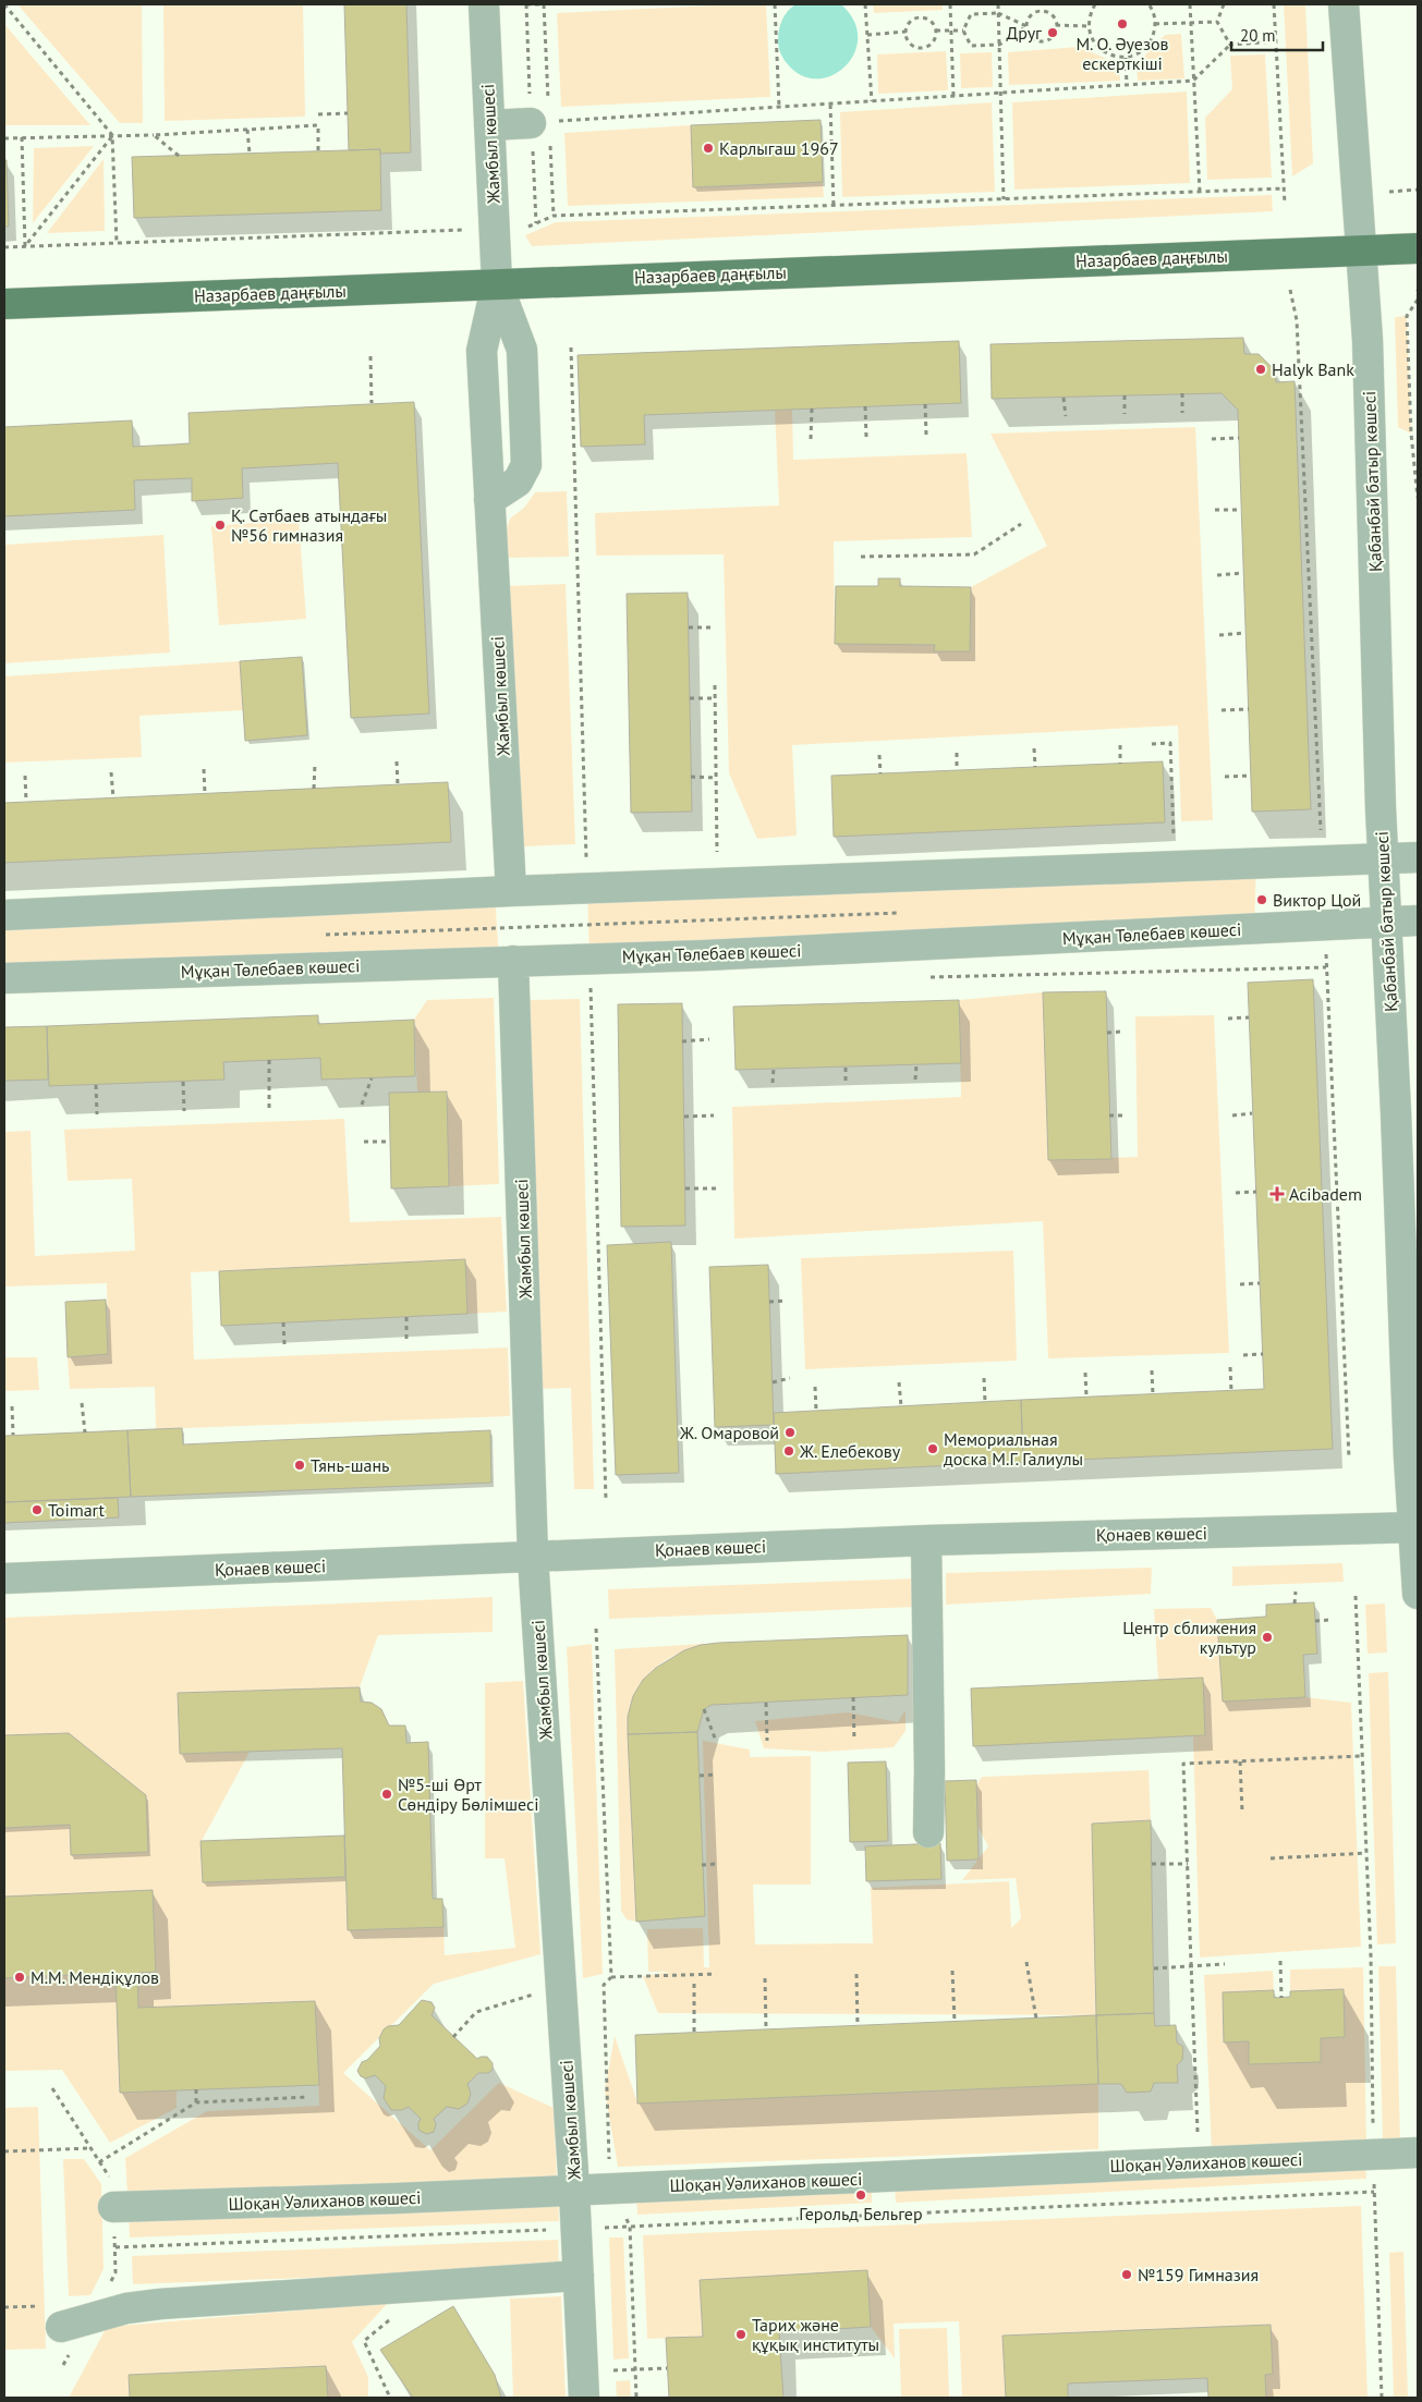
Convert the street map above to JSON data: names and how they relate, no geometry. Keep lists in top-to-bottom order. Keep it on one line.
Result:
{"streets":{"main road":["Назарбаев даңғылы"],"street":["Жамбыл көшесі","Қабанбай батыр көшесі","Мұқан Төлебаев көшесі","Қонаев көшесі","Шоқан Уәлиханов көшесі"]},"crossings":[["Жамбыл көшесі","Назарбаев даңғылы"],["Жамбыл көшесі","Мұқан Төлебаев көшесі"],["Жамбыл көшесі","Қонаев көшесі"],["Жамбыл көшесі","Шоқан Уәлиханов көшесі"],["Назарбаев даңғылы","Қабанбай батыр көшесі"],["Қабанбай батыр көшесі","Мұқан Төлебаев көшесі"],["Қабанбай батыр көшесі","Қонаев көшесі"]],"places":{"other":["М. О. Әуезов ескерткіші","Друг","Карлыгаш 1967","Halyk Bank","Қ. Сәтбаев атындағы №56 гимназия","Виктор Цой","Ж. Омаровой","Мемориальная доска М.Г. Галиулы","Ж. Елебекову","Тянь-шань","Toimart","Центр сближения культур","№5-ші Өрт Сөндіру Бөлімшесі","М.М. Мендіқұлов","Герольд Бельгер","№159 Гимназия","Тарих және құқық институты"],"health":["Acibadem"]},"scale_bar":"20 m"}
